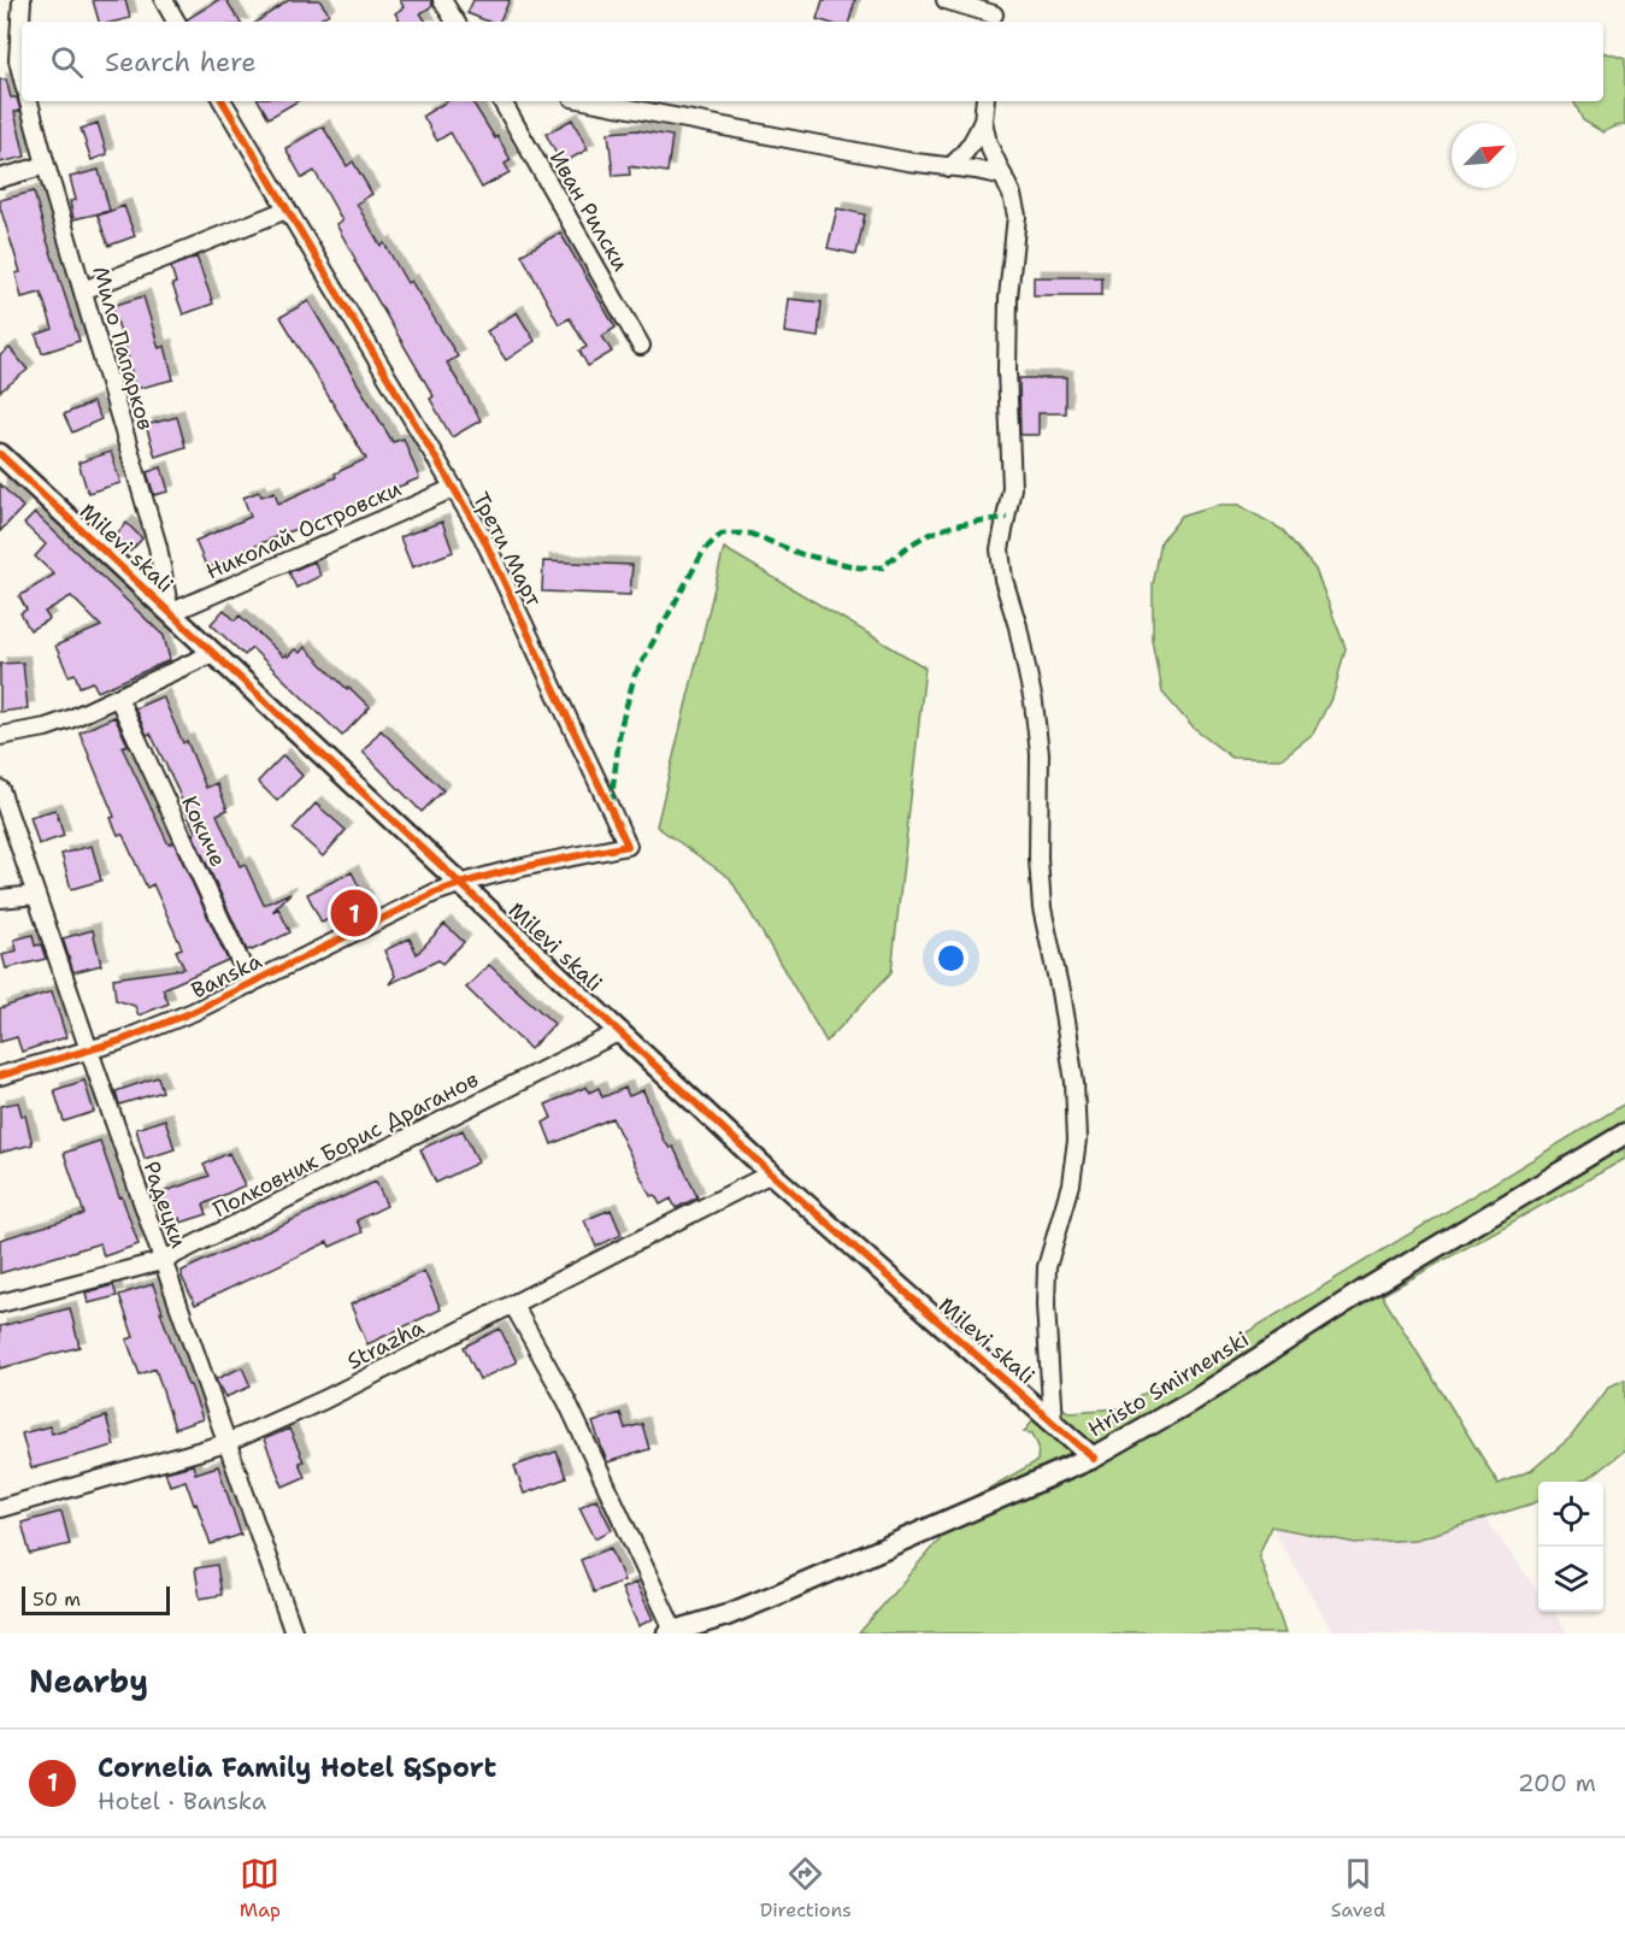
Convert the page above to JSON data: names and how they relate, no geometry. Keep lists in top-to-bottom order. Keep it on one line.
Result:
{"streets":{"street":["Иван Рилски","Мило Папарков","Николай Островски","Milevi skali","Трети Март","Кокиче","Banska","Полковник Борис Драганов","Радецки","Strazha","Hristo Smirnenski"]},"crossings":[["Мило Папарков","Николай Островски"],["Мило Папарков","Milevi skali"],["Николай Островски","Milevi skali"],["Николай Островски","Трети Март"],["Milevi skali","Трети Март"],["Milevi skali","Banska"],["Milevi skali","Полковник Борис Драганов"],["Milevi skali","Strazha"],["Milevi skali","Hristo Smirnenski"],["Трети Март","Banska"],["Кокиче","Banska"],["Banska","Радецки"],["Полковник Борис Драганов","Радецки"],["Радецки","Strazha"]],"scale_bar":"50 m","north":"top right","page":{"search":"Search here","pins":"1","scale":"50 m","heading":"Nearby","list":[{"mark":"1","name":"Cornelia Family Hotel &Sport","note":"Hotel · Banska","value":"200 m"}],"nav":["Map","Directions","Saved"]}}
